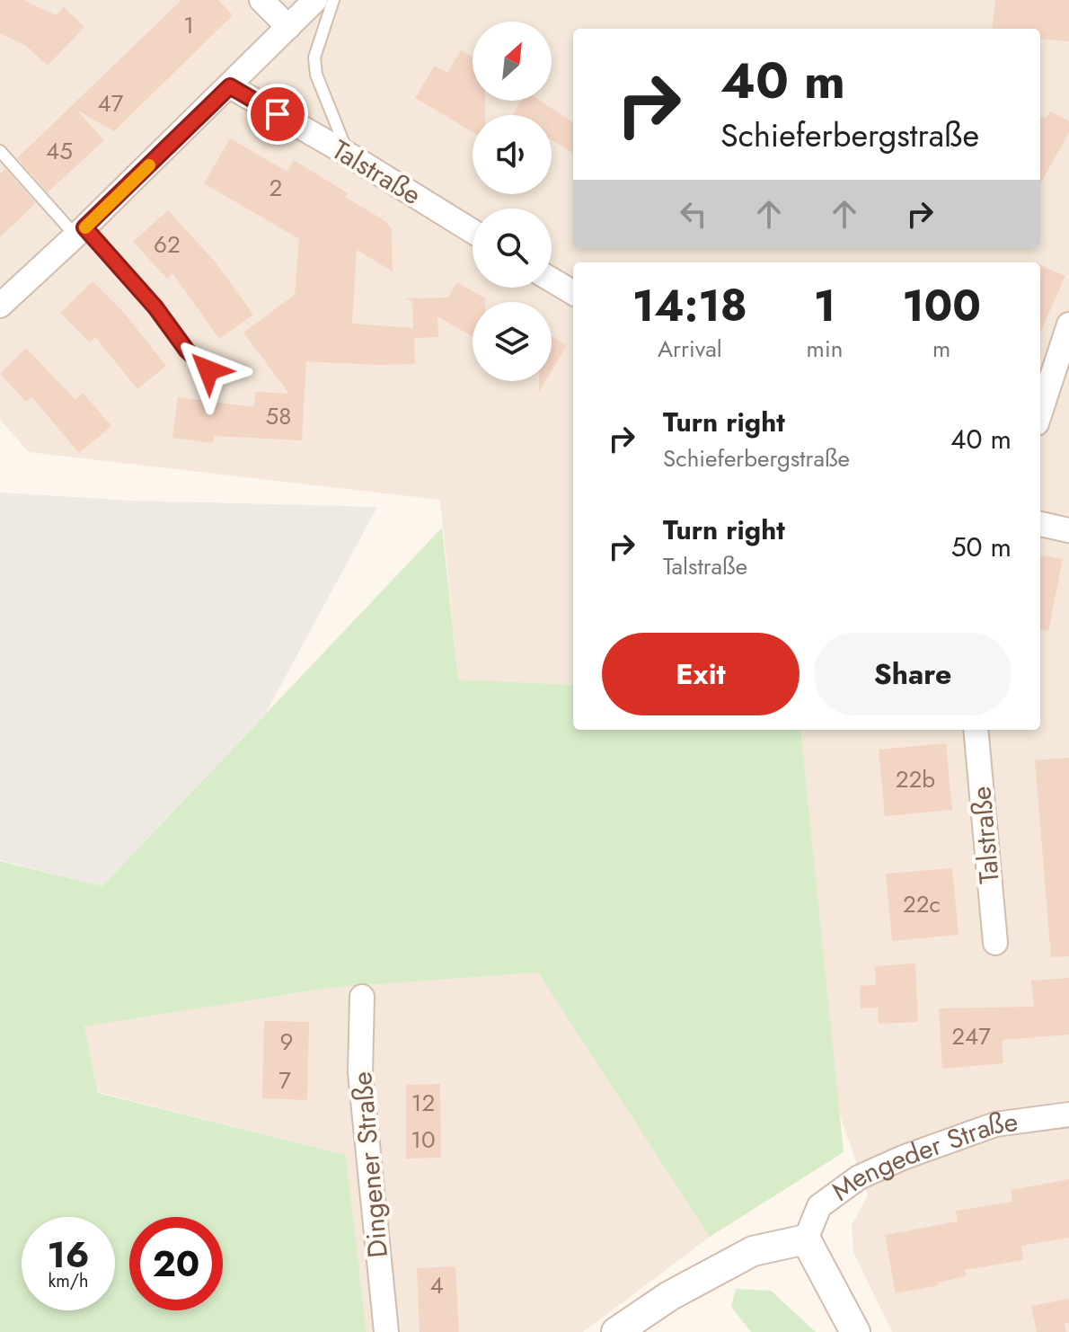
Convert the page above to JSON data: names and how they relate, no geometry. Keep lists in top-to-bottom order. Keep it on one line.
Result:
{"streets":{"street":["Talstraße","Mengeder Straße","Dingener Straße"]},"house_numbers":["1","47","45","2","62","58","22b","22c","247","9","7","12","10","4"],"north":"top right","page":{"turn":["40 m","Schieferbergstraße"],"eta":["14:18","Arrival","1","min","100","m"],"list":[{"name":"Turn right","note":"Schieferbergstraße","value":"40 m"},{"name":"Turn right","note":"Talstraße","value":"50 m"}],"buttons":["Exit","Share"],"speed":"16 km/h","limit":"20"}}
